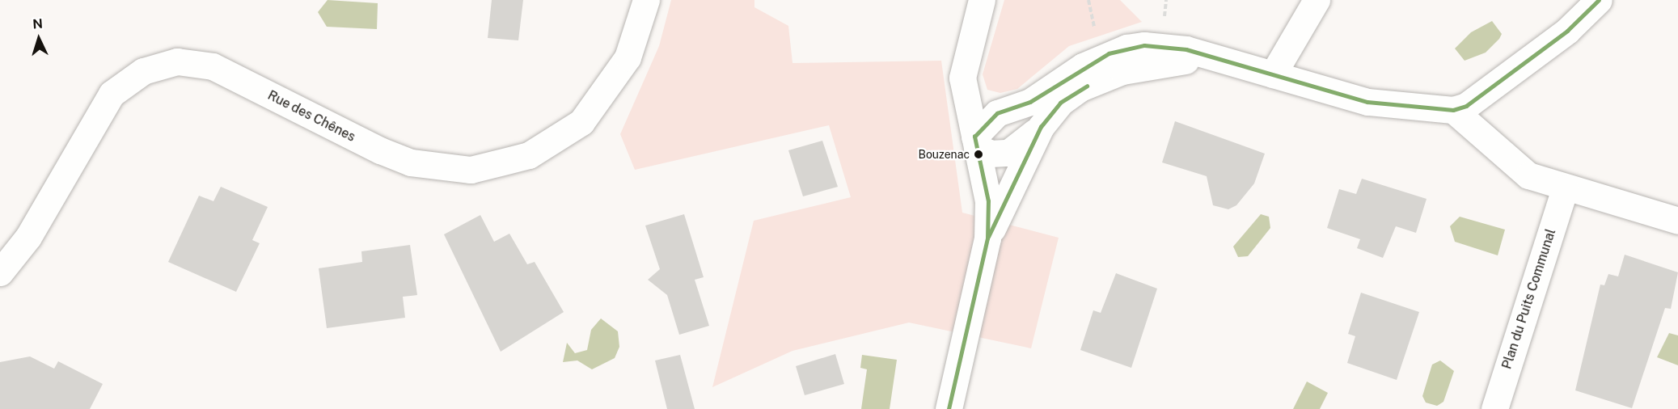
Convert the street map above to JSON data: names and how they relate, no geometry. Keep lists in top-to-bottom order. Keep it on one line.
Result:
{"streets":{"street":["Rue des Chênes","Plan du Puits Communal"]},"places":["Bouzenac"],"north":"top"}
